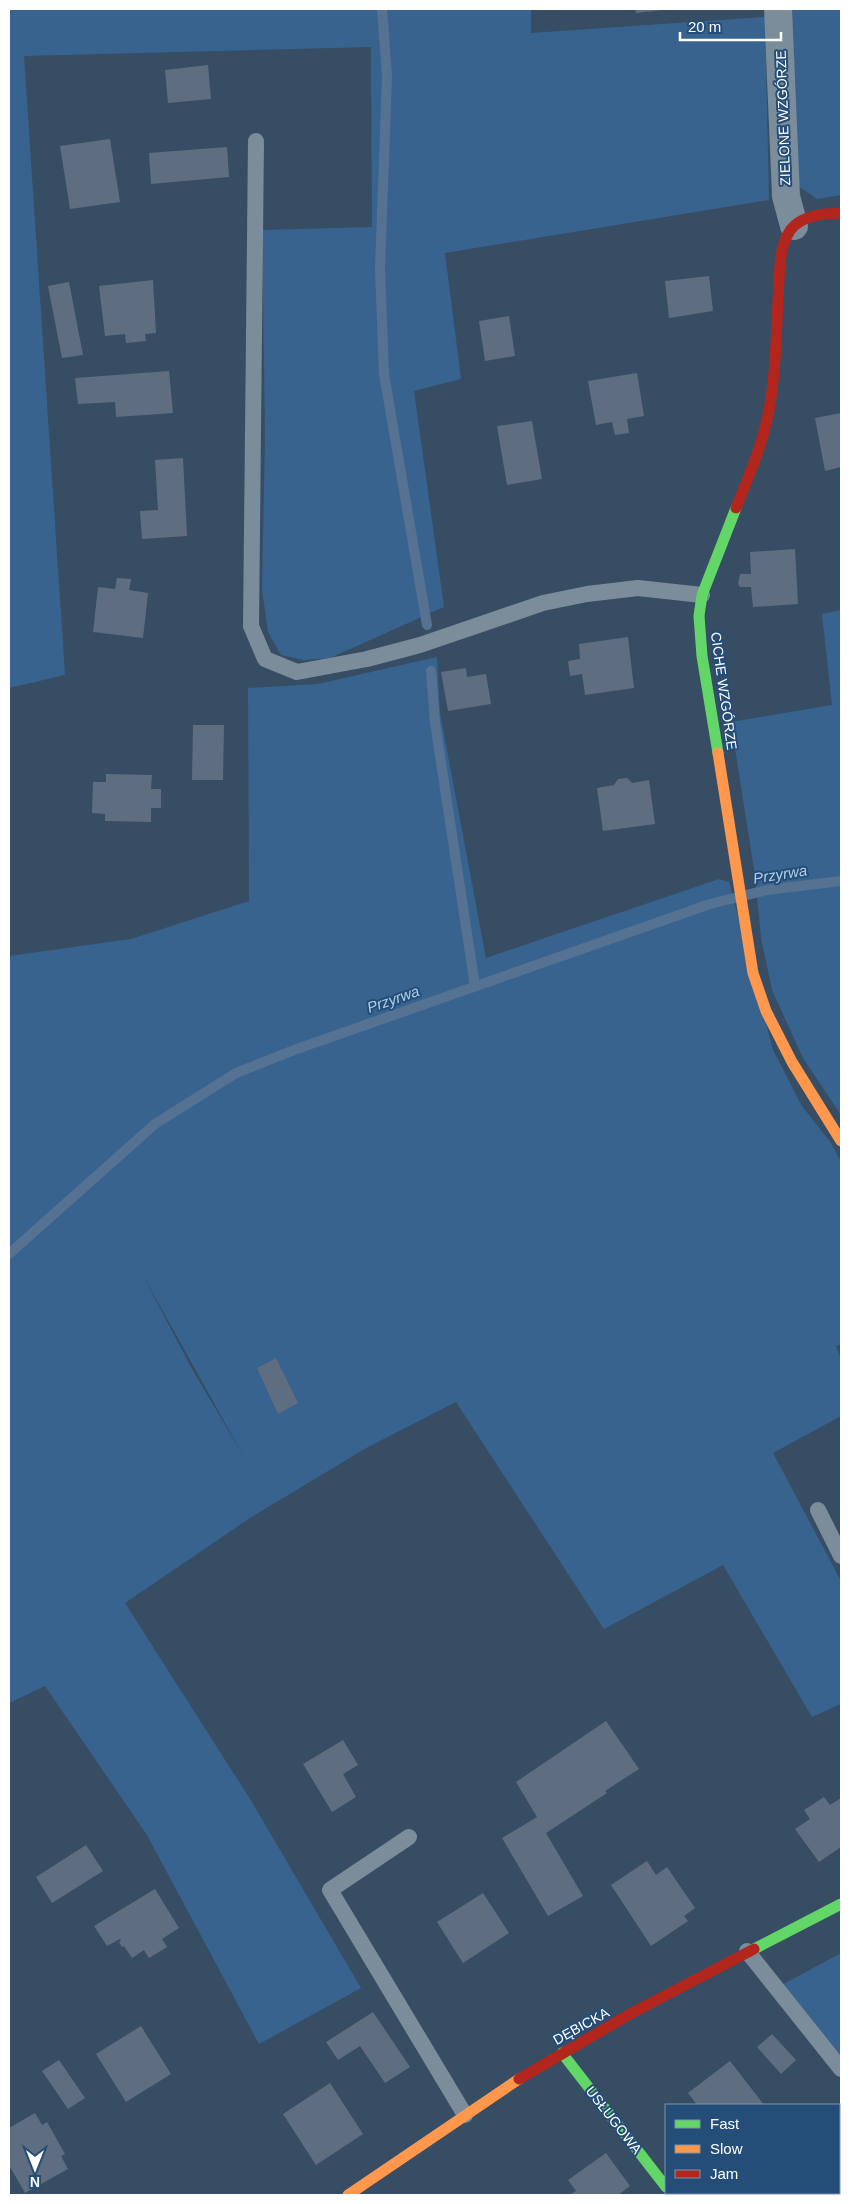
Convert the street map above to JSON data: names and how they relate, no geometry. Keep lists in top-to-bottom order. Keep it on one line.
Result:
{"streets":{"street":["ZIELONE WZGÓRZE","CICHE WZGÓRZE","DĘBICKA","USŁUGOWA"]},"crossings":[["ZIELONE WZGÓRZE","CICHE WZGÓRZE"],["DĘBICKA","USŁUGOWA"]],"water":["Przyrwa"],"legend":["Fast","Slow","Jam"],"scale_bar":"20 m","north":"bottom"}
